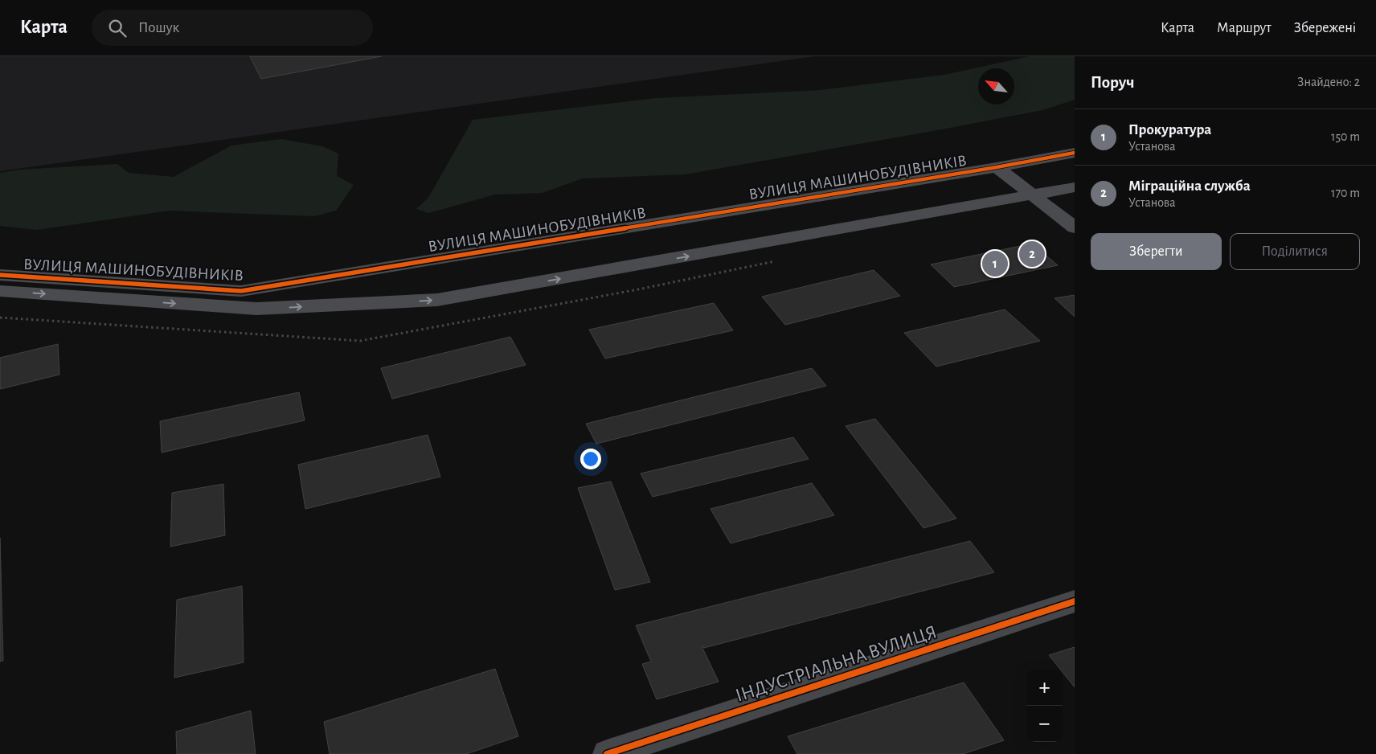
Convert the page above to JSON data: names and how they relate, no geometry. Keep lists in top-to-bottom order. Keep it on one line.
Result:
{"streets":{"street":["ВУЛИЦЯ МАШИНОБУДІВНИКІВ","ІНДУСТРІАЛЬНА ВУЛИЦЯ"]},"north":"top left","page":{"header":"Карта","search":"Пошук","nav":["Карта","Маршрут","Збережені"],"heading":["Поруч","Знайдено: 2"],"list":[{"mark":"1","name":"Прокуратура","note":"Установа","value":"150 m"},{"mark":"2","name":"Міграційна служба","note":"Установа","value":"170 m"}],"buttons":["Зберегти","Поділитися"],"pins":["2","1"],"map_buttons":["+","−"]}}
